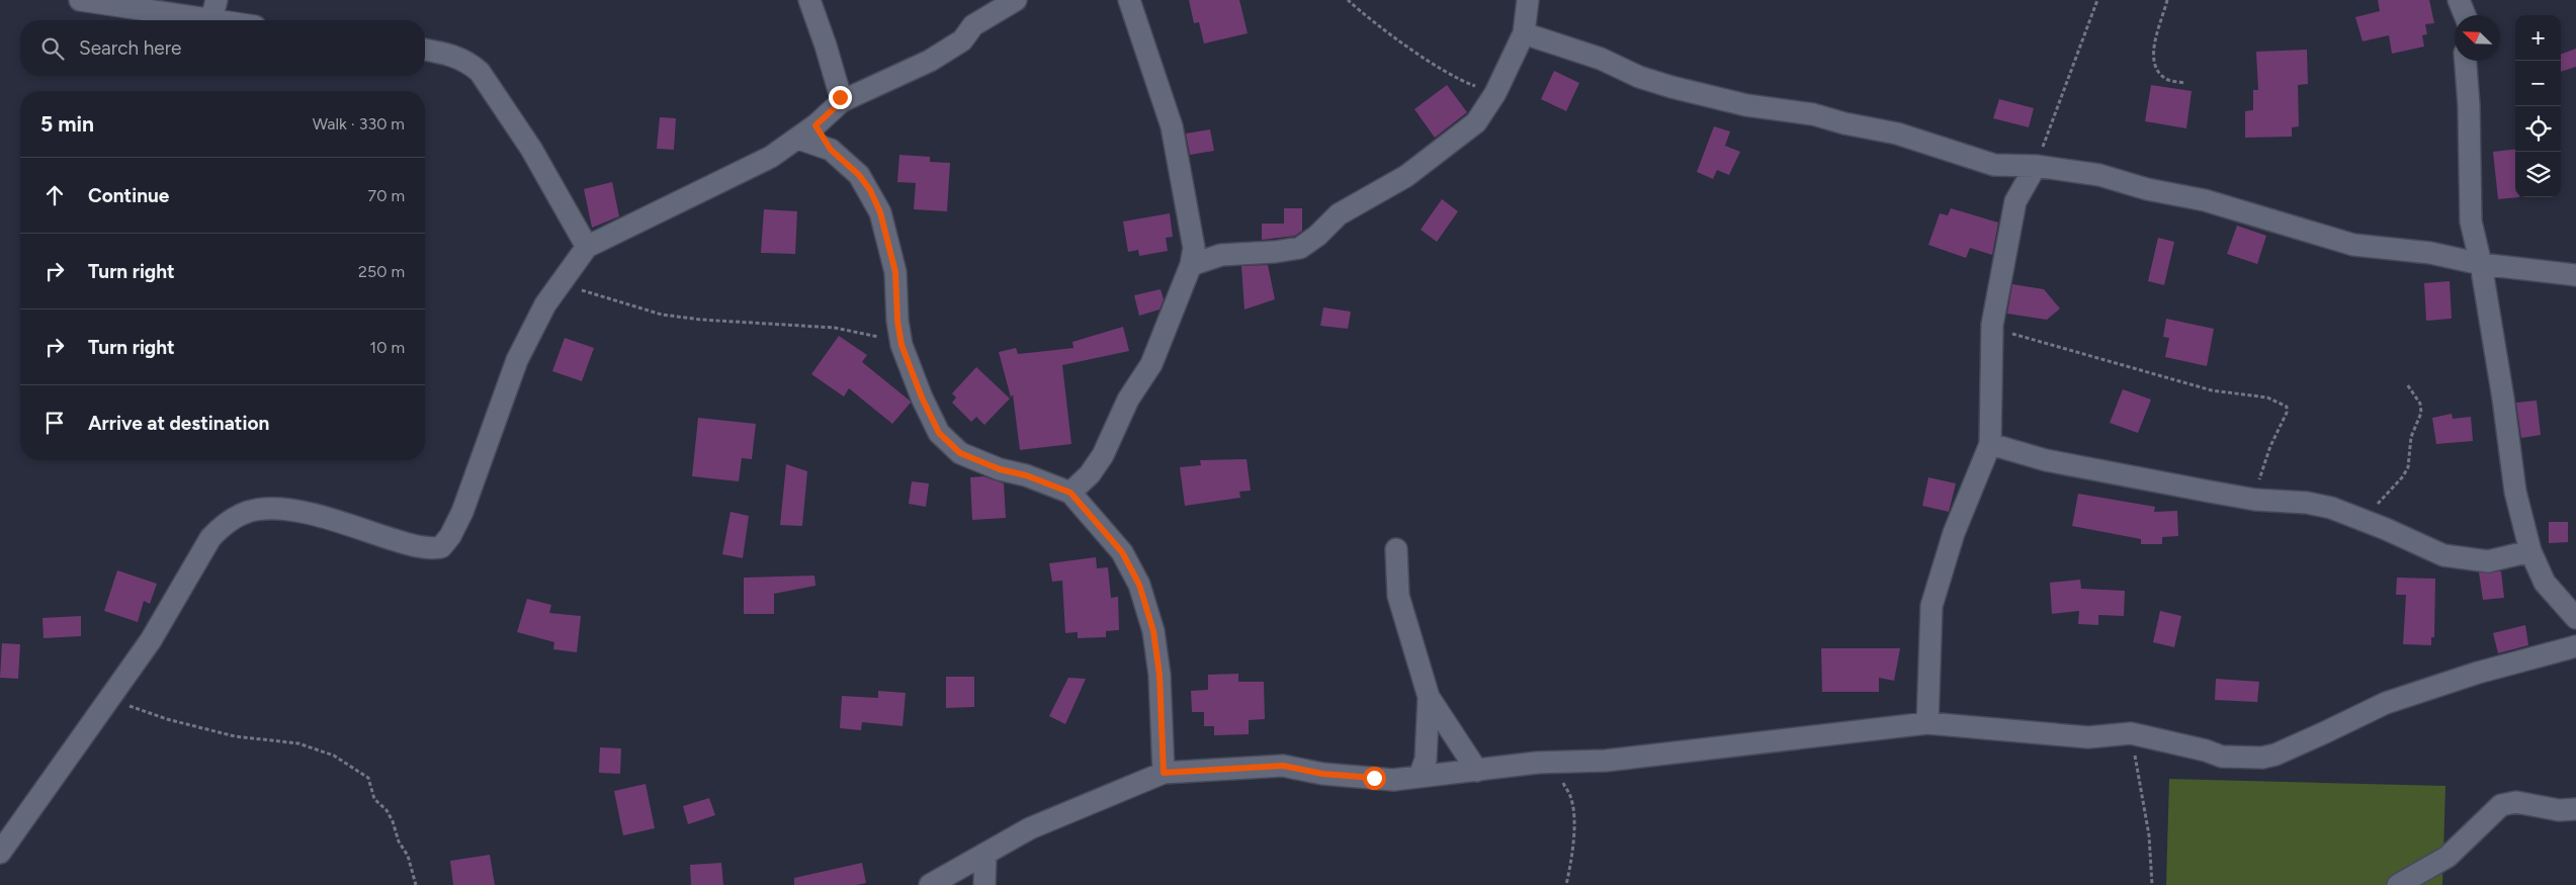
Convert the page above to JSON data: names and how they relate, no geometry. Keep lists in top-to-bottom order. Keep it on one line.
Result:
{"north":"top left","page":{"map_buttons":["+","−"],"search":"Search here","heading":["5 min","Walk · 330 m"],"list":[["Continue","70 m"],["Turn right","250 m"],["Turn right","10 m"],"Arrive at destination"]}}
